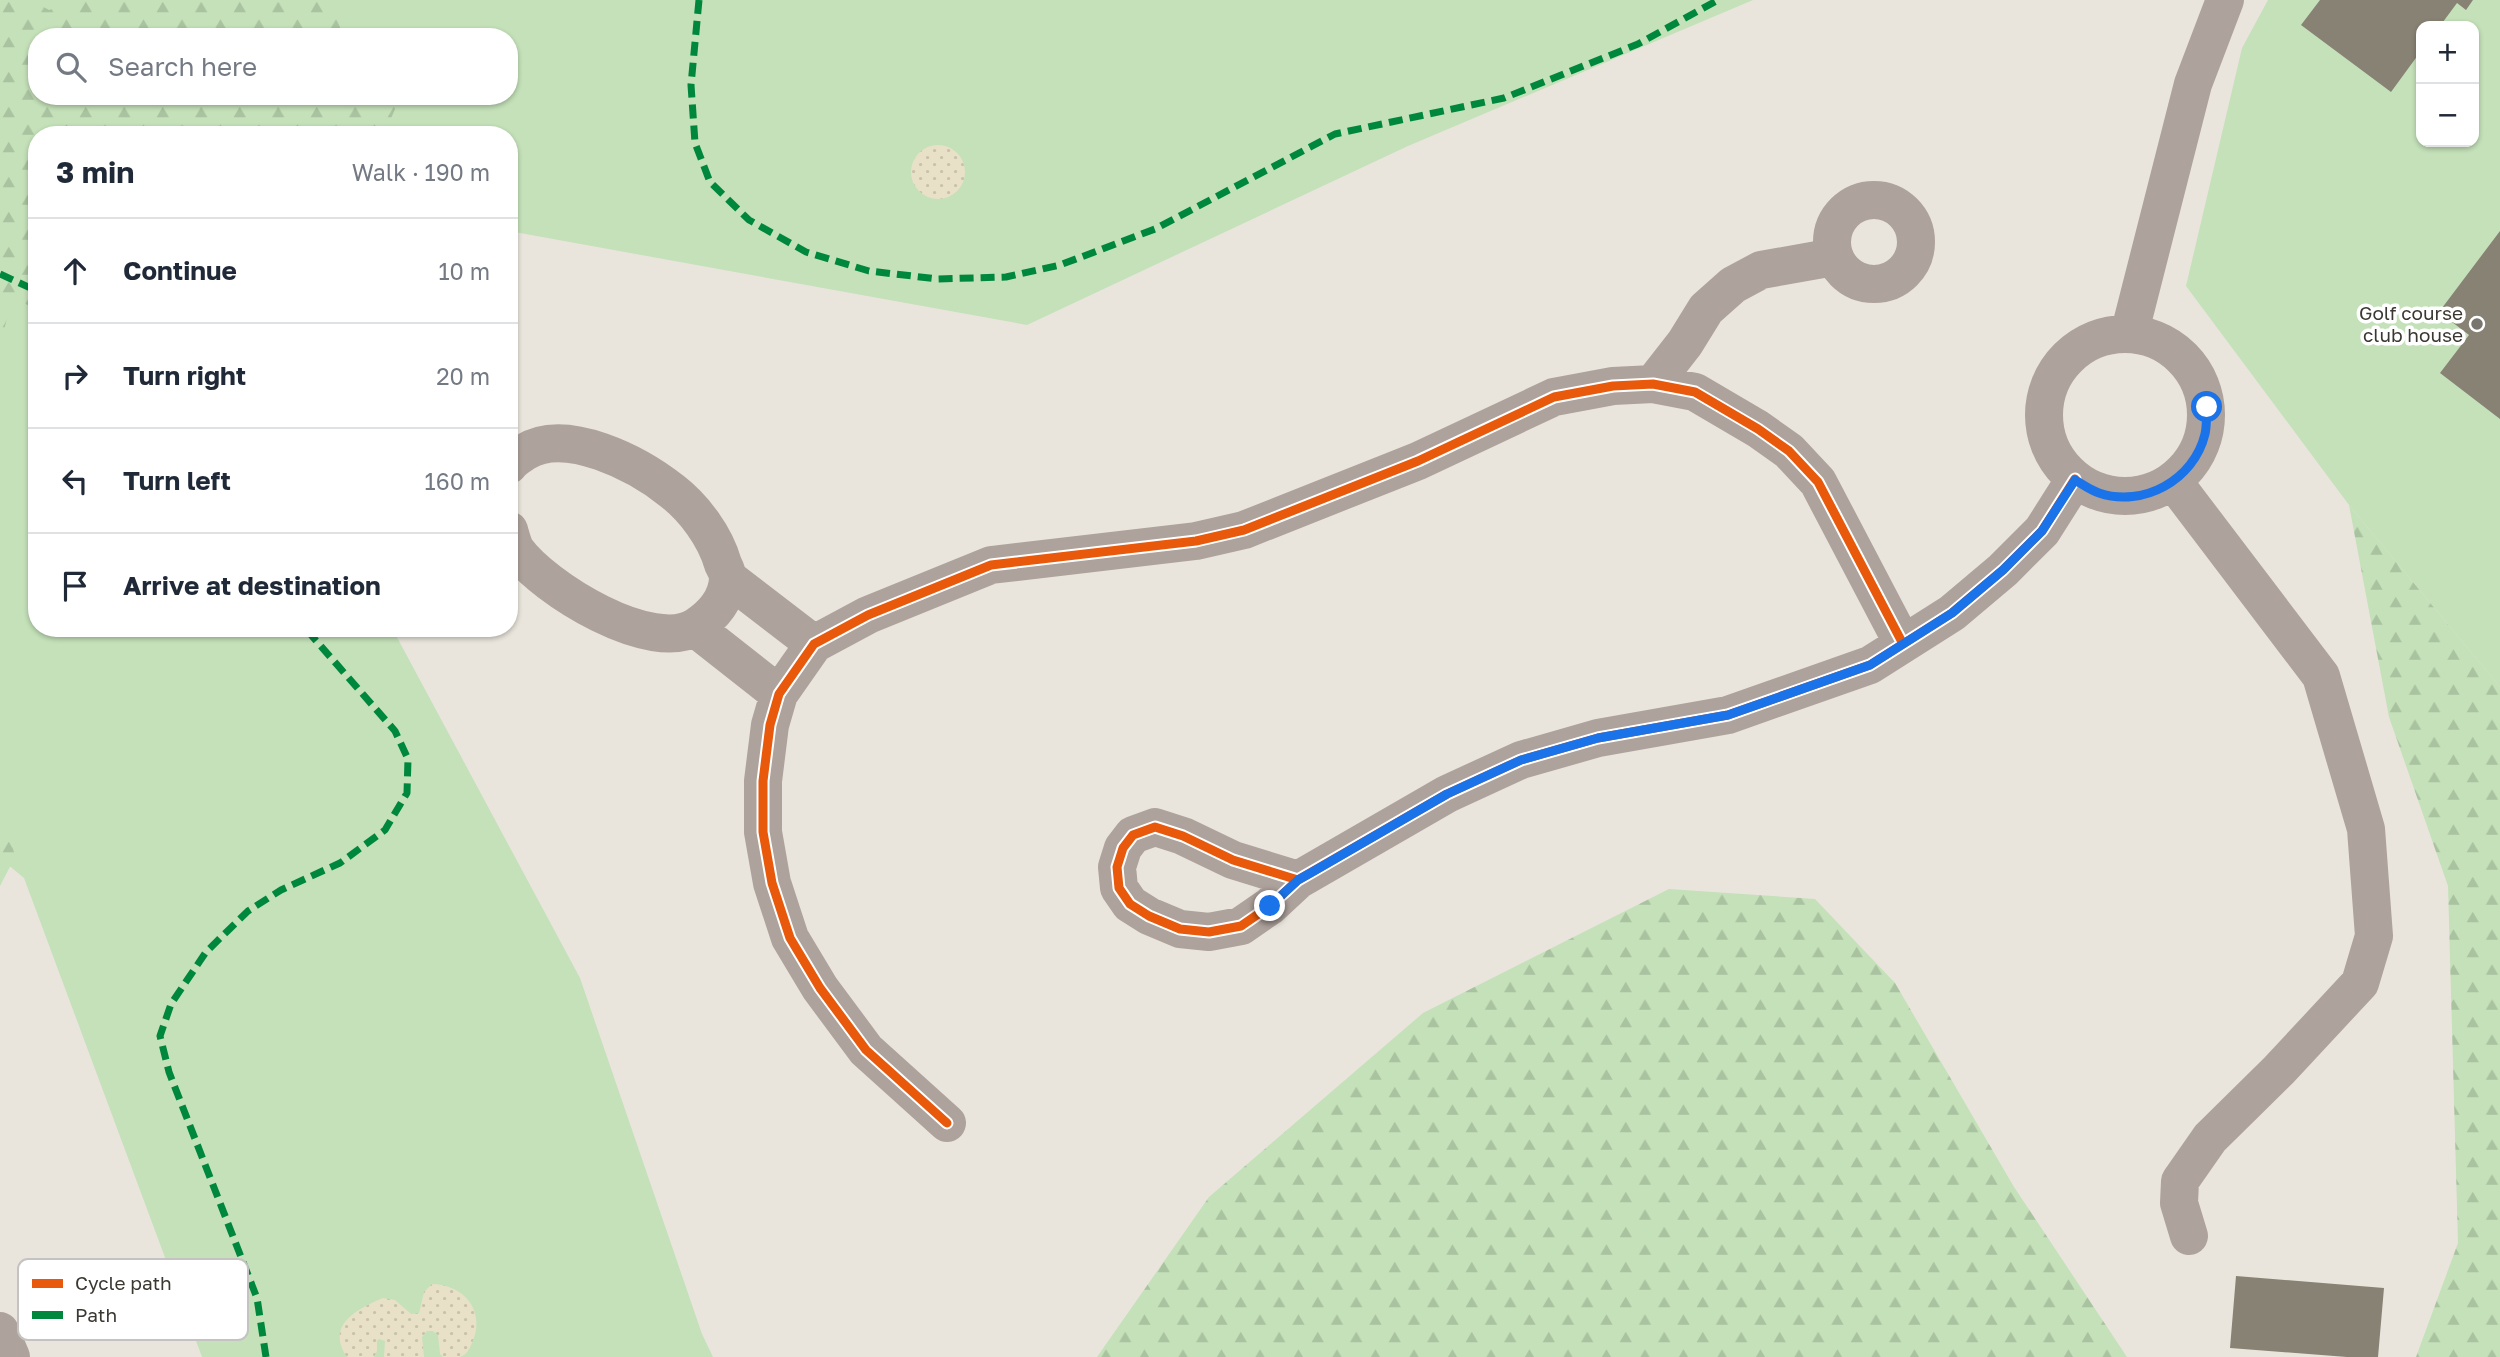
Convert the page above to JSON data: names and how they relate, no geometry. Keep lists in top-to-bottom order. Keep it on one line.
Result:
{"places":["Golf course club house"],"legend":["Cycle path","Path"],"page":{"map_buttons":["+","−"],"search":"Search here","heading":["3 min","Walk · 190 m"],"list":[["Continue","10 m"],["Turn right","20 m"],["Turn left","160 m"],"Arrive at destination"]}}
